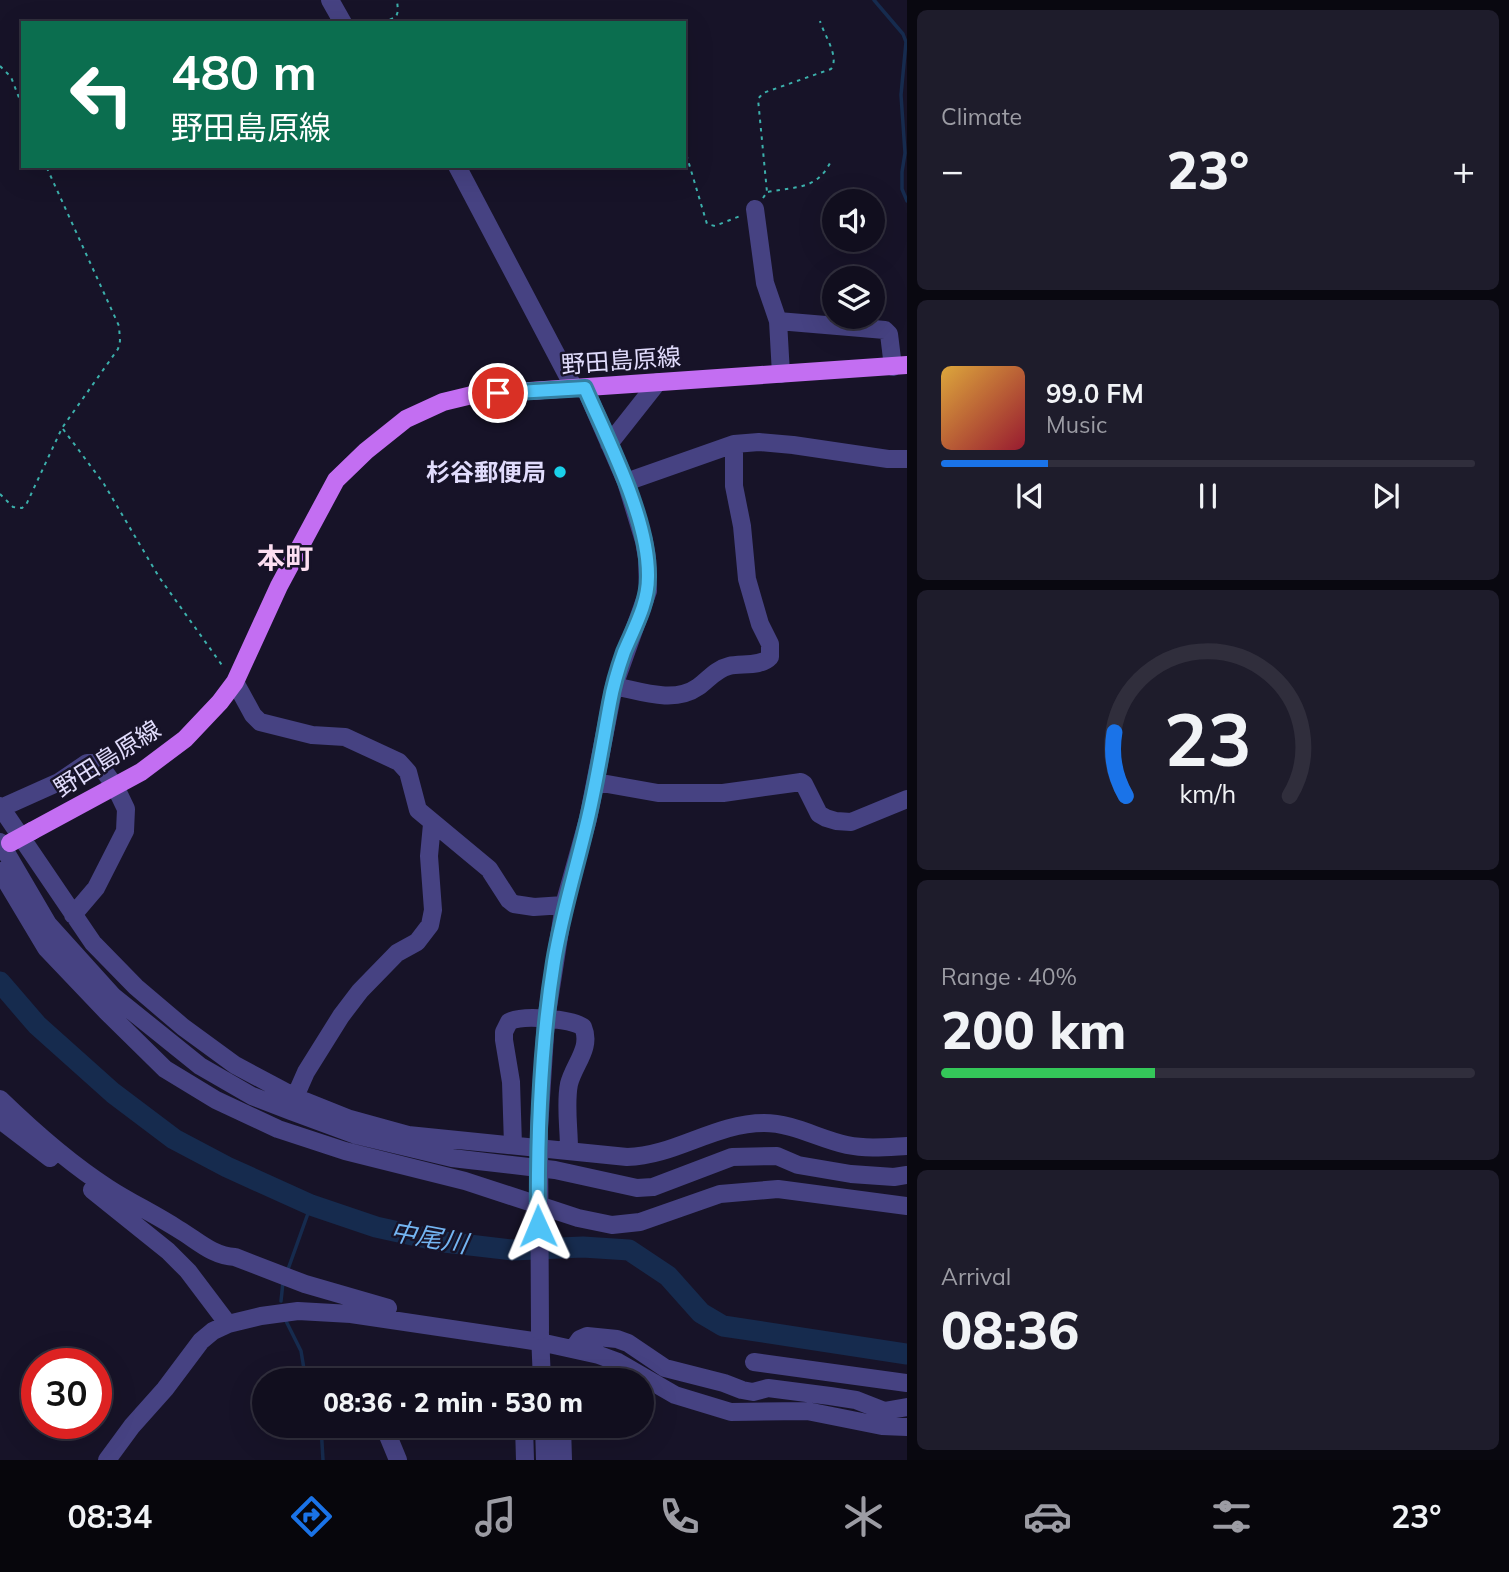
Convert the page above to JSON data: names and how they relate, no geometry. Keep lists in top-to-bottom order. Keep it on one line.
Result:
{"streets":{"main road":["野田島原線"]},"districts":["本町"],"water":["中尾川"],"places":["杉谷郵便局"],"page":{"tile":["Climate",["Range · 40%","200 km"],["Arrival","08:36"]],"turn":["480 m","野田島原線"],"heat":["−","23°","+"],"song":["99.0 FM","Music"],"limit":"30","trip":"08:36 · 2 min · 530 m","tabs":["08:34","23°"],"gauge":["23","km/h"]}}
